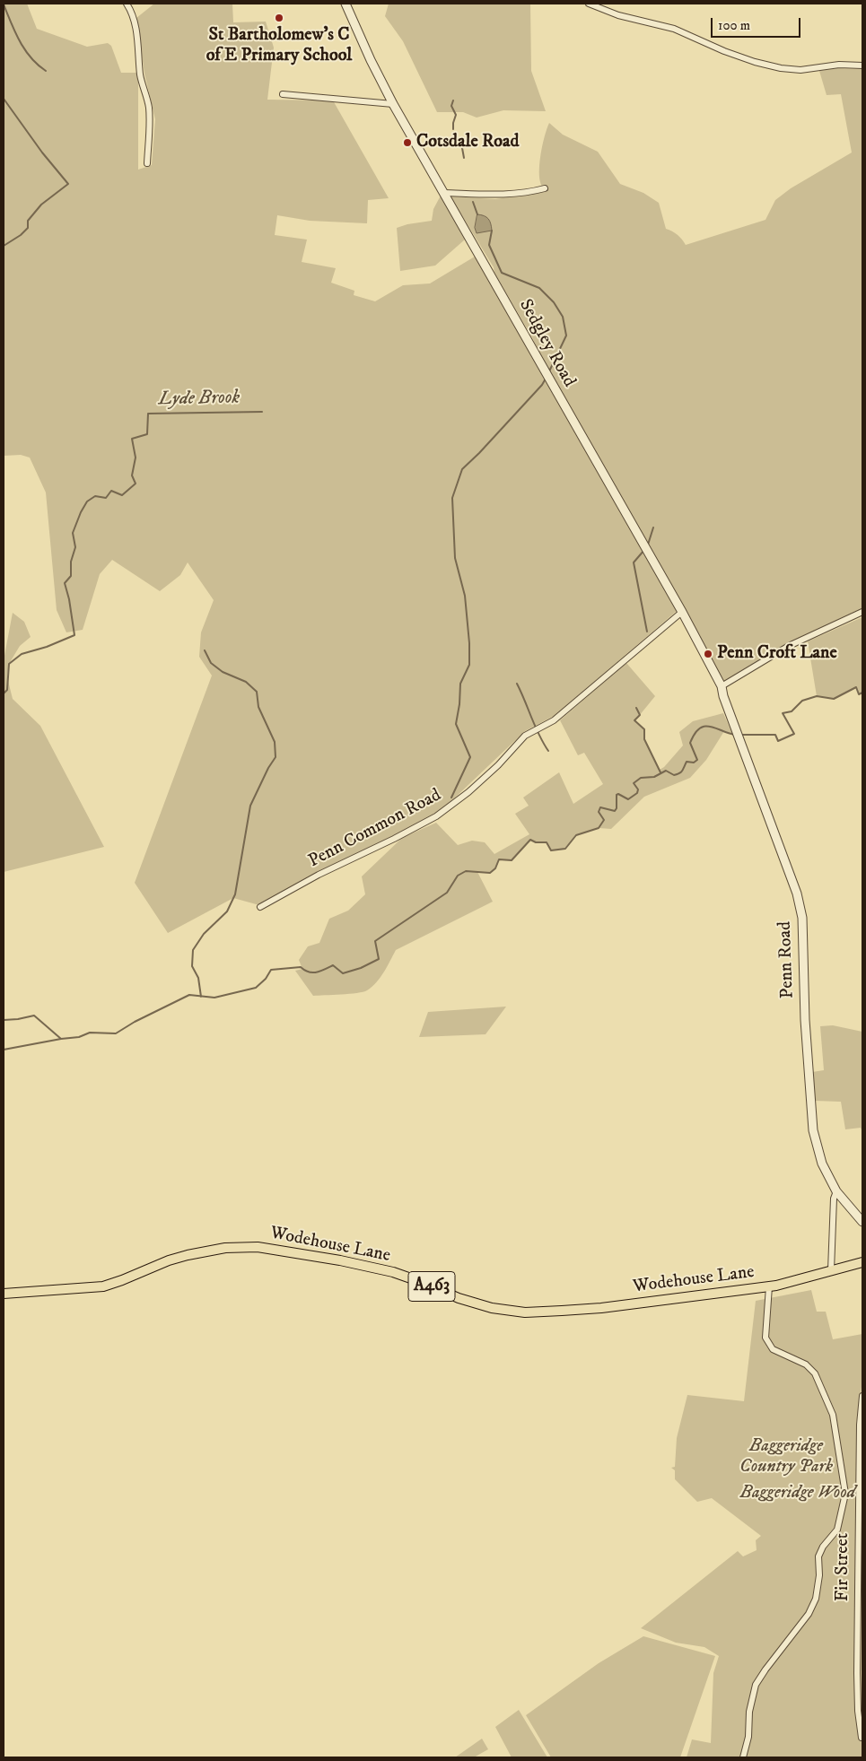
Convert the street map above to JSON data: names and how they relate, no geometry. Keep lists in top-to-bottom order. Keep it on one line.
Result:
{"streets":{"main road":["Wodehouse Lane","A463"],"street":["Sedgley Road","Penn Common Road","Penn Road","Fir Street"]},"crossings":[["Sedgley Road","Penn Common Road"],["Sedgley Road","Penn Road"]],"water":["Lyde Brook"],"parks":["Baggeridge Country Park","Baggeridge Wood"],"places":["St Bartholomew's C of E Primary School","Cotsdale Road","Penn Croft Lane"],"scale_bar":"100 m"}
